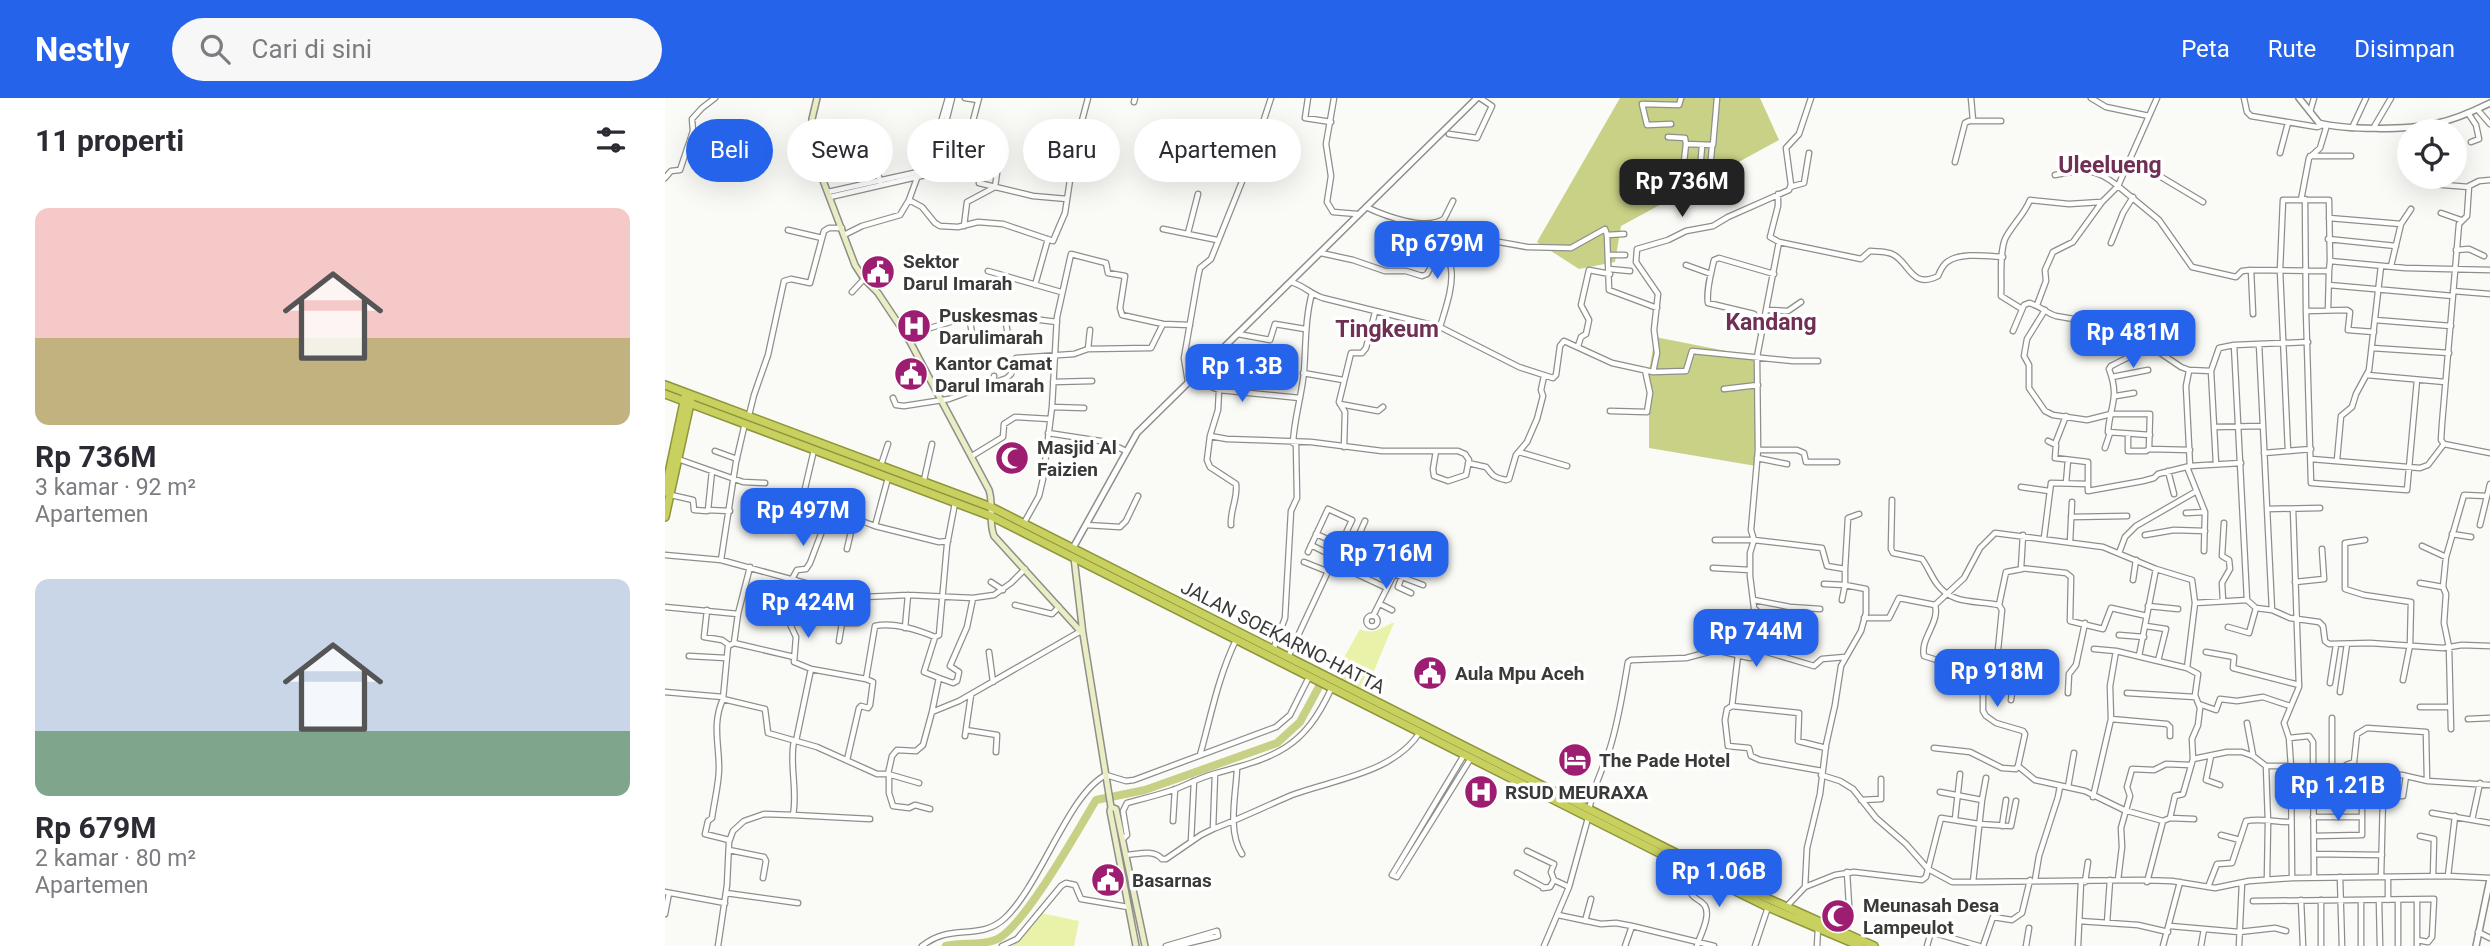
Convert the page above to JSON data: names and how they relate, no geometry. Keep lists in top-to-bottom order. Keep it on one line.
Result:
{"streets":{"highway":["JALAN SOEKARNO-HATTA"]},"districts":["Uleelueng","Kandang","Tingkeum"],"places":{"public building":["Sektor Darul Imarah","Kantor Camat Darul Imarah","Aula Mpu Aceh","Basarnas"],"hospital":["Puskesmas Darulimarah","RSUD MEURAXA"],"mosque":["Masjid Al Faizien","Meunasah Desa Lampeulot"],"hotel":["The Pade Hotel"]},"page":{"header":"Nestly","search":"Cari di sini","nav":["Peta","Rute","Disimpan"],"heading":"11 properti","chip":["Beli","Sewa","Filter","Baru","Apartemen"],"price":["Rp 736M","Rp 679M","Rp 481M","Rp 1.3B","Rp 497M","Rp 716M","Rp 424M","Rp 744M","Rp 918M","Rp 1.21B","Rp 1.06B"],"list":[{"name":"Rp 736M","note":"3 kamar · 92 m² · Apartemen"},{"name":"Rp 679M","note":"2 kamar · 80 m² · Apartemen"}]}}
